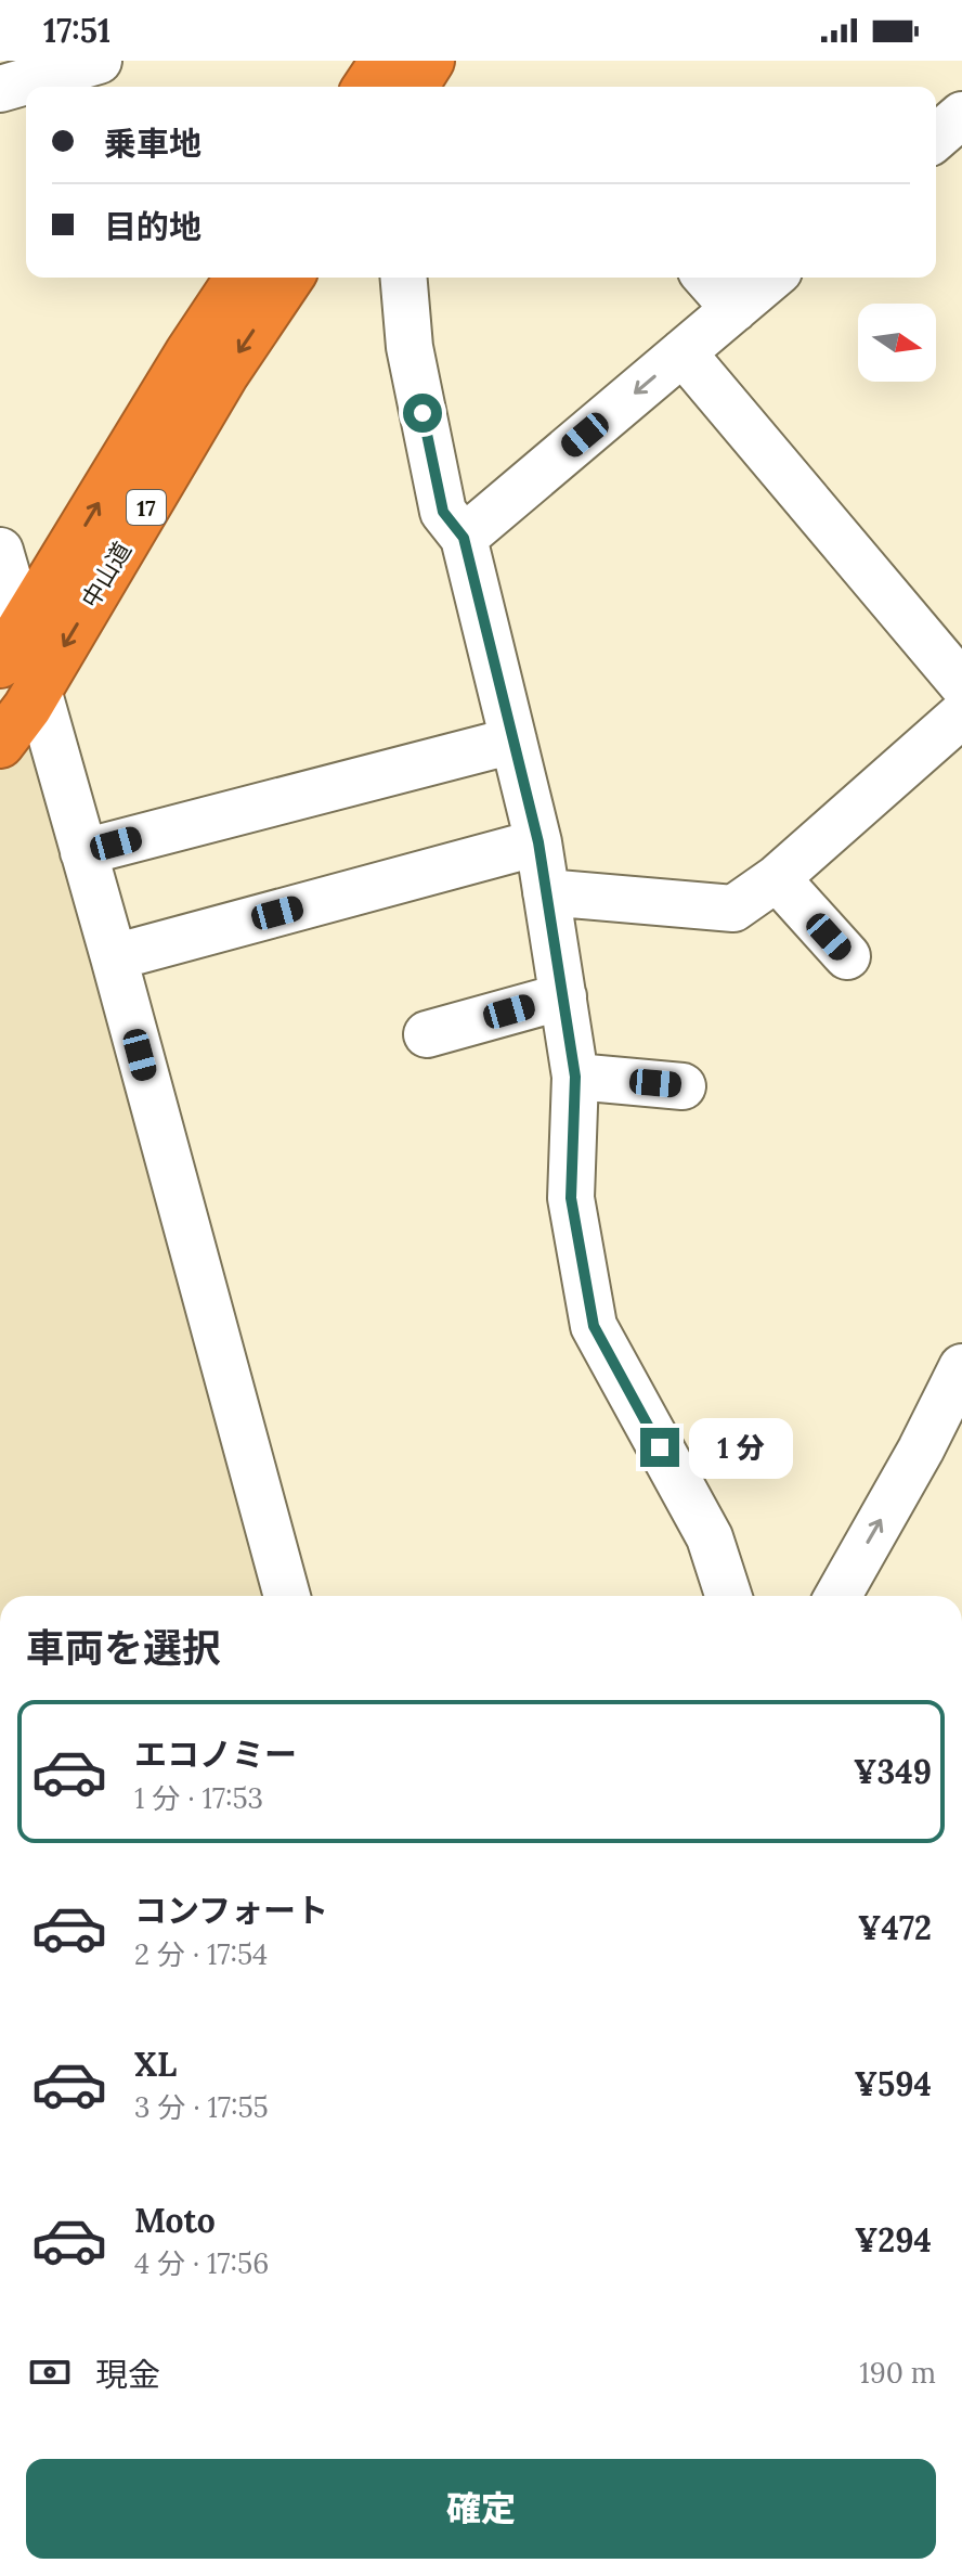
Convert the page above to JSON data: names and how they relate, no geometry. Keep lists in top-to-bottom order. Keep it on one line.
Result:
{"streets":{"highway":["17","中山道"]},"north":"right","page":{"status":"17:51","banner":["乗車地","目的地"],"bubble":"1 分","heading":"車両を選択","list":[{"name":"エコノミー","note":"1 分 · 17:53","value":"¥349"},{"name":"コンフォート","note":"2 分 · 17:54","value":"¥472"},{"name":"XL","note":"3 分 · 17:55","value":"¥594"},{"name":"Moto","note":"4 分 · 17:56","value":"¥294"}],"pay":["現金","190 m"],"buttons":"確定"}}
